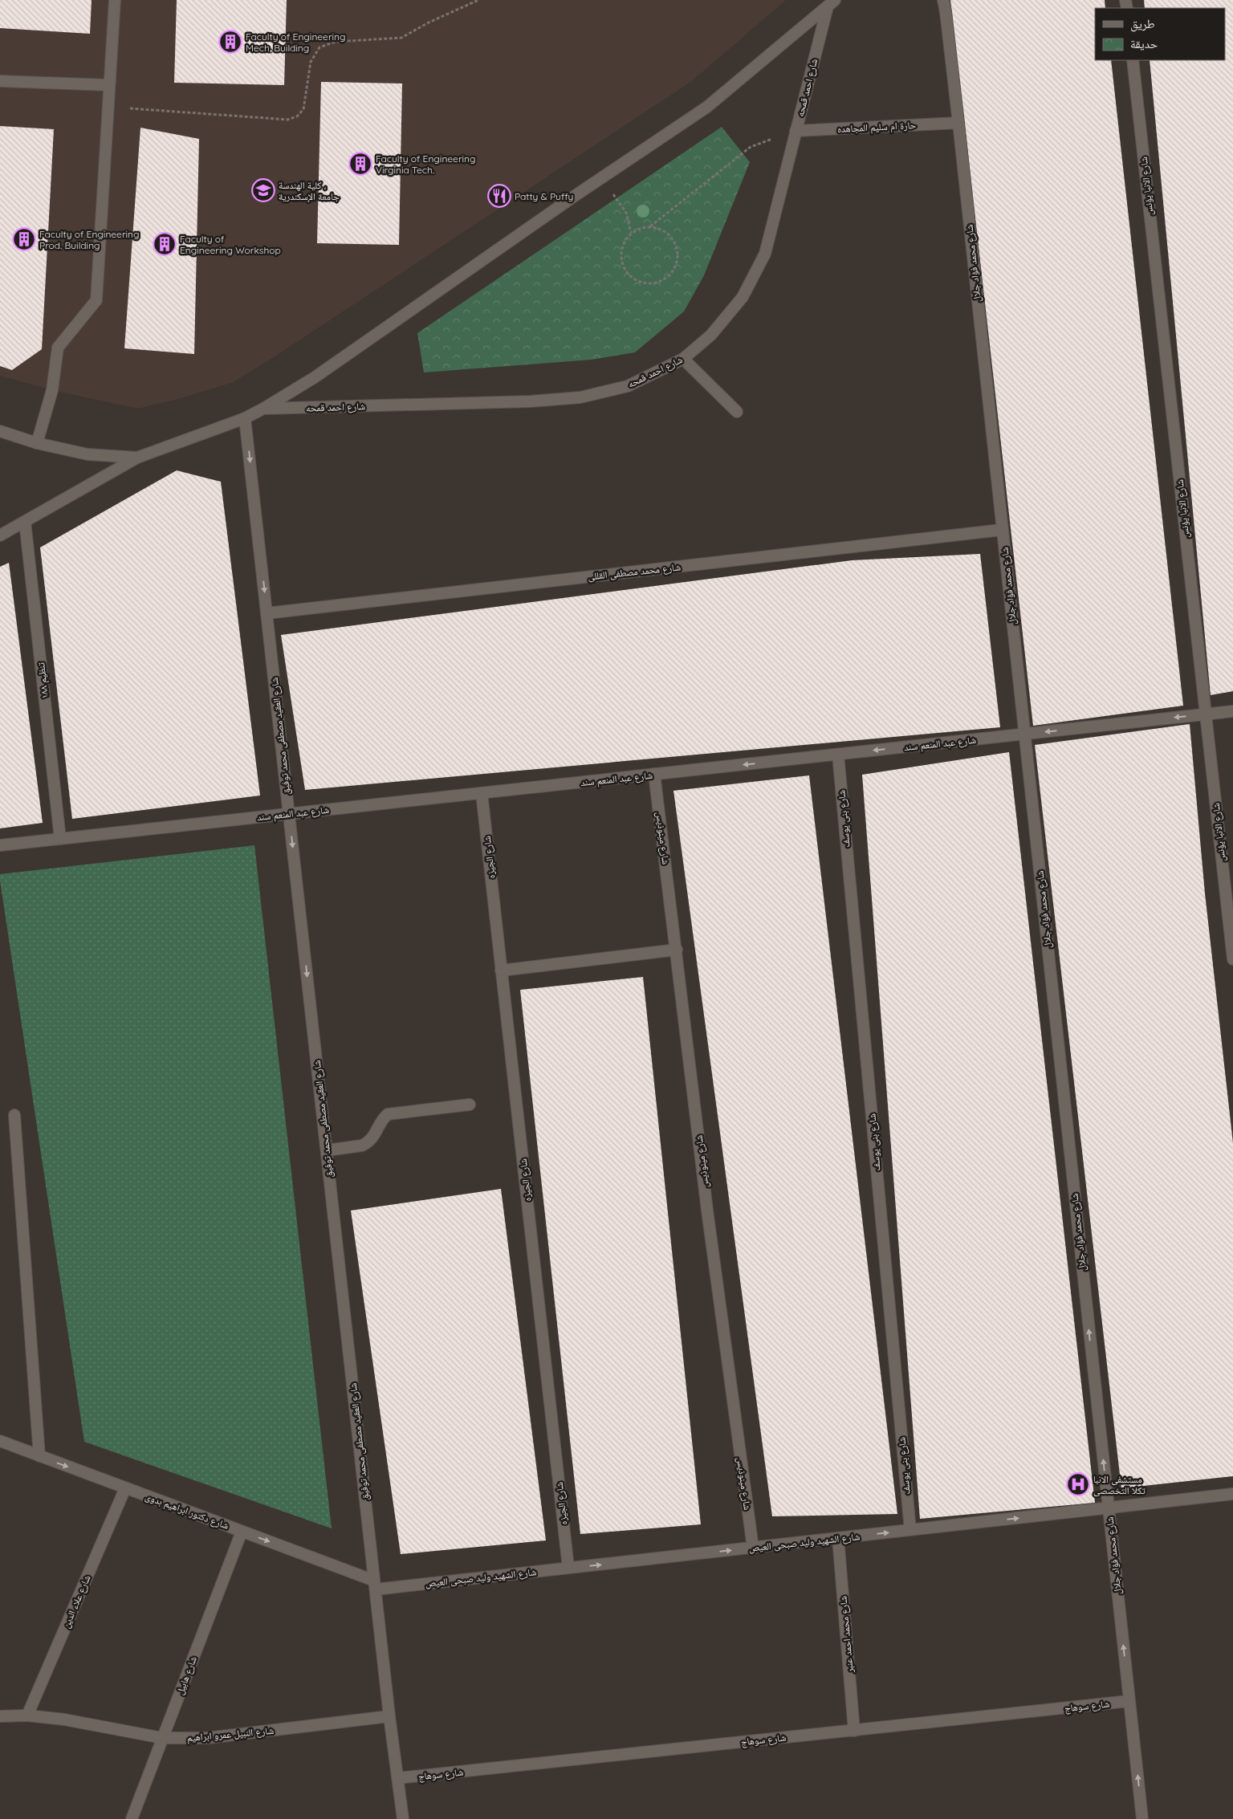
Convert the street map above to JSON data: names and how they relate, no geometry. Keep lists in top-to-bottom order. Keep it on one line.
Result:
{"streets":{"street":["شارع احمد قمحه","حارة ام سليم المجاهده","شارع الانبا يؤنس","شارع محمد فؤاد جلال","شارع محمد مصطفى القللى","تنظيم ١٨٨","شارع العقيد مصطفى محمد توفيق","شارع عبد المنعم سند","شارع بنى يوسف","شارع مينوذيس","شارع الجيزه","شارع دكتور ابراهيم بدوى","شارع الشهيد وليد صبحى العيص","شارع علاء الدين","شارع محمد احمد عنبر","شارع هابيل","شارع سوهاج","شارع النبيل عمرو ابراهيم"]},"crossings":[["شارع احمد قمحه","حارة ام سليم المجاهده"],["شارع احمد قمحه","تنظيم ١٨٨"],["شارع احمد قمحه","شارع العقيد مصطفى محمد توفيق"],["حارة ام سليم المجاهده","شارع محمد فؤاد جلال"],["شارع الانبا يؤنس","شارع عبد المنعم سند"],["شارع محمد فؤاد جلال","شارع محمد مصطفى القللى"],["شارع محمد فؤاد جلال","شارع عبد المنعم سند"],["شارع محمد فؤاد جلال","شارع الشهيد وليد صبحى العيص"],["شارع محمد فؤاد جلال","شارع سوهاج"],["شارع محمد مصطفى القللى","شارع العقيد مصطفى محمد توفيق"],["تنظيم ١٨٨","شارع عبد المنعم سند"],["شارع العقيد مصطفى محمد توفيق","شارع عبد المنعم سند"],["شارع العقيد مصطفى محمد توفيق","شارع دكتور ابراهيم بدوى"],["شارع العقيد مصطفى محمد توفيق","شارع الشهيد وليد صبحى العيص"],["شارع العقيد مصطفى محمد توفيق","شارع سوهاج"],["شارع العقيد مصطفى محمد توفيق","شارع النبيل عمرو ابراهيم"],["شارع عبد المنعم سند","شارع بنى يوسف"],["شارع عبد المنعم سند","شارع مينوذيس"],["شارع عبد المنعم سند","شارع الجيزه"],["شارع بنى يوسف","شارع الشهيد وليد صبحى العيص"],["شارع مينوذيس","شارع الشهيد وليد صبحى العيص"],["شارع الجيزه","شارع الشهيد وليد صبحى العيص"],["شارع دكتور ابراهيم بدوى","شارع الشهيد وليد صبحى العيص"],["شارع دكتور ابراهيم بدوى","شارع علاء الدين"],["شارع دكتور ابراهيم بدوى","شارع هابيل"],["شارع الشهيد وليد صبحى العيص","شارع محمد احمد عنبر"],["شارع علاء الدين","شارع النبيل عمرو ابراهيم"],["شارع محمد احمد عنبر","شارع سوهاج"],["شارع هابيل","شارع النبيل عمرو ابراهيم"]],"one_way":["شارع محمد فؤاد جلال","شارع العقيد مصطفى محمد توفيق","شارع عبد المنعم سند","شارع دكتور ابراهيم بدوى","شارع الشهيد وليد صبحى العيص"],"places":{"building":["Faculty of Engineering Mech. Building","Faculty of Engineering Virginia Tech.","Faculty of Engineering Prod. Building","Faculty of Engineering Workshop"],"school or university":["كلية الهندسة ، جامعة الإسكندرية"],"restaurant":["Patty & Puffy"],"hospital":["مستشفى الانبا تكلا التخصصى"]},"legend":["طريق","حديقة"]}
